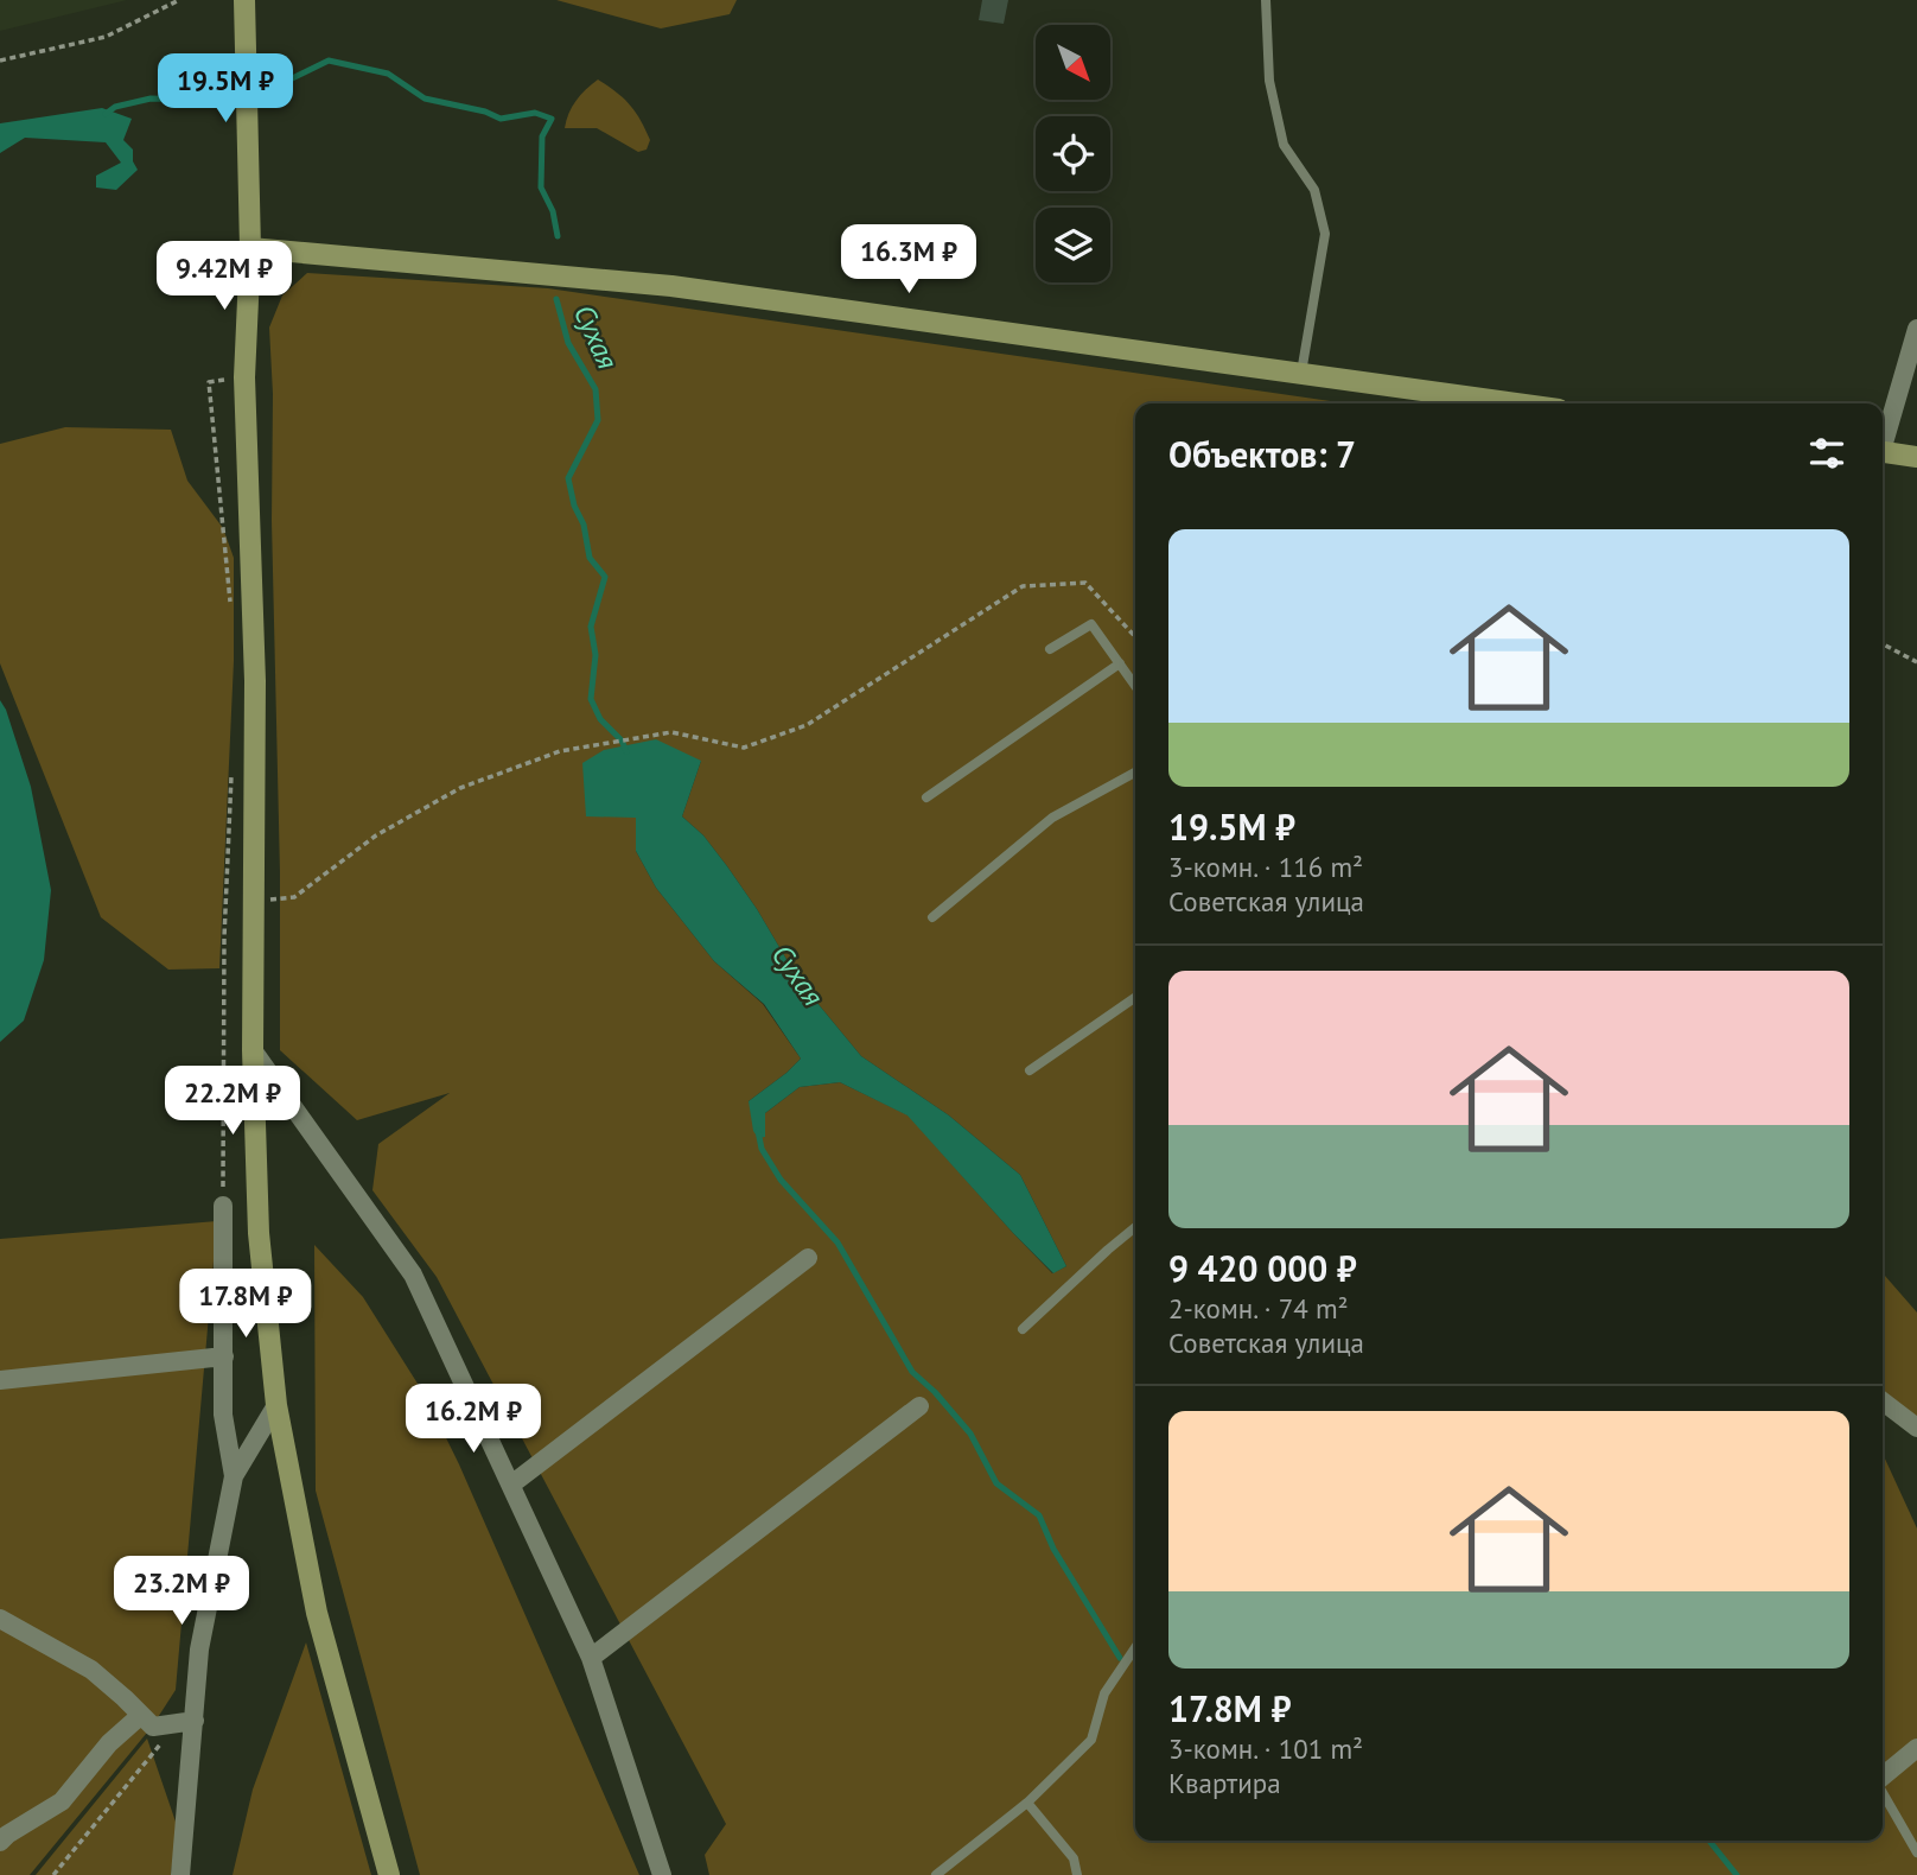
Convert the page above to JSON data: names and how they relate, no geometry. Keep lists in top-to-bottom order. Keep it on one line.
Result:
{"water":["Сухая"],"north":"bottom right","page":{"price":["19.5M ₽","16.3M ₽","9.42M ₽","22.2M ₽","17.8M ₽","16.2M ₽","23.2M ₽"],"heading":"Объектов: 7","list":[{"name":"19.5M ₽","note":"3-комн. · 116 m² · Советская улица"},{"name":"9 420 000 ₽","note":"2-комн. · 74 m² · Советская улица"},{"name":"17.8M ₽","note":"3-комн. · 101 m² · Квартира"}]}}
